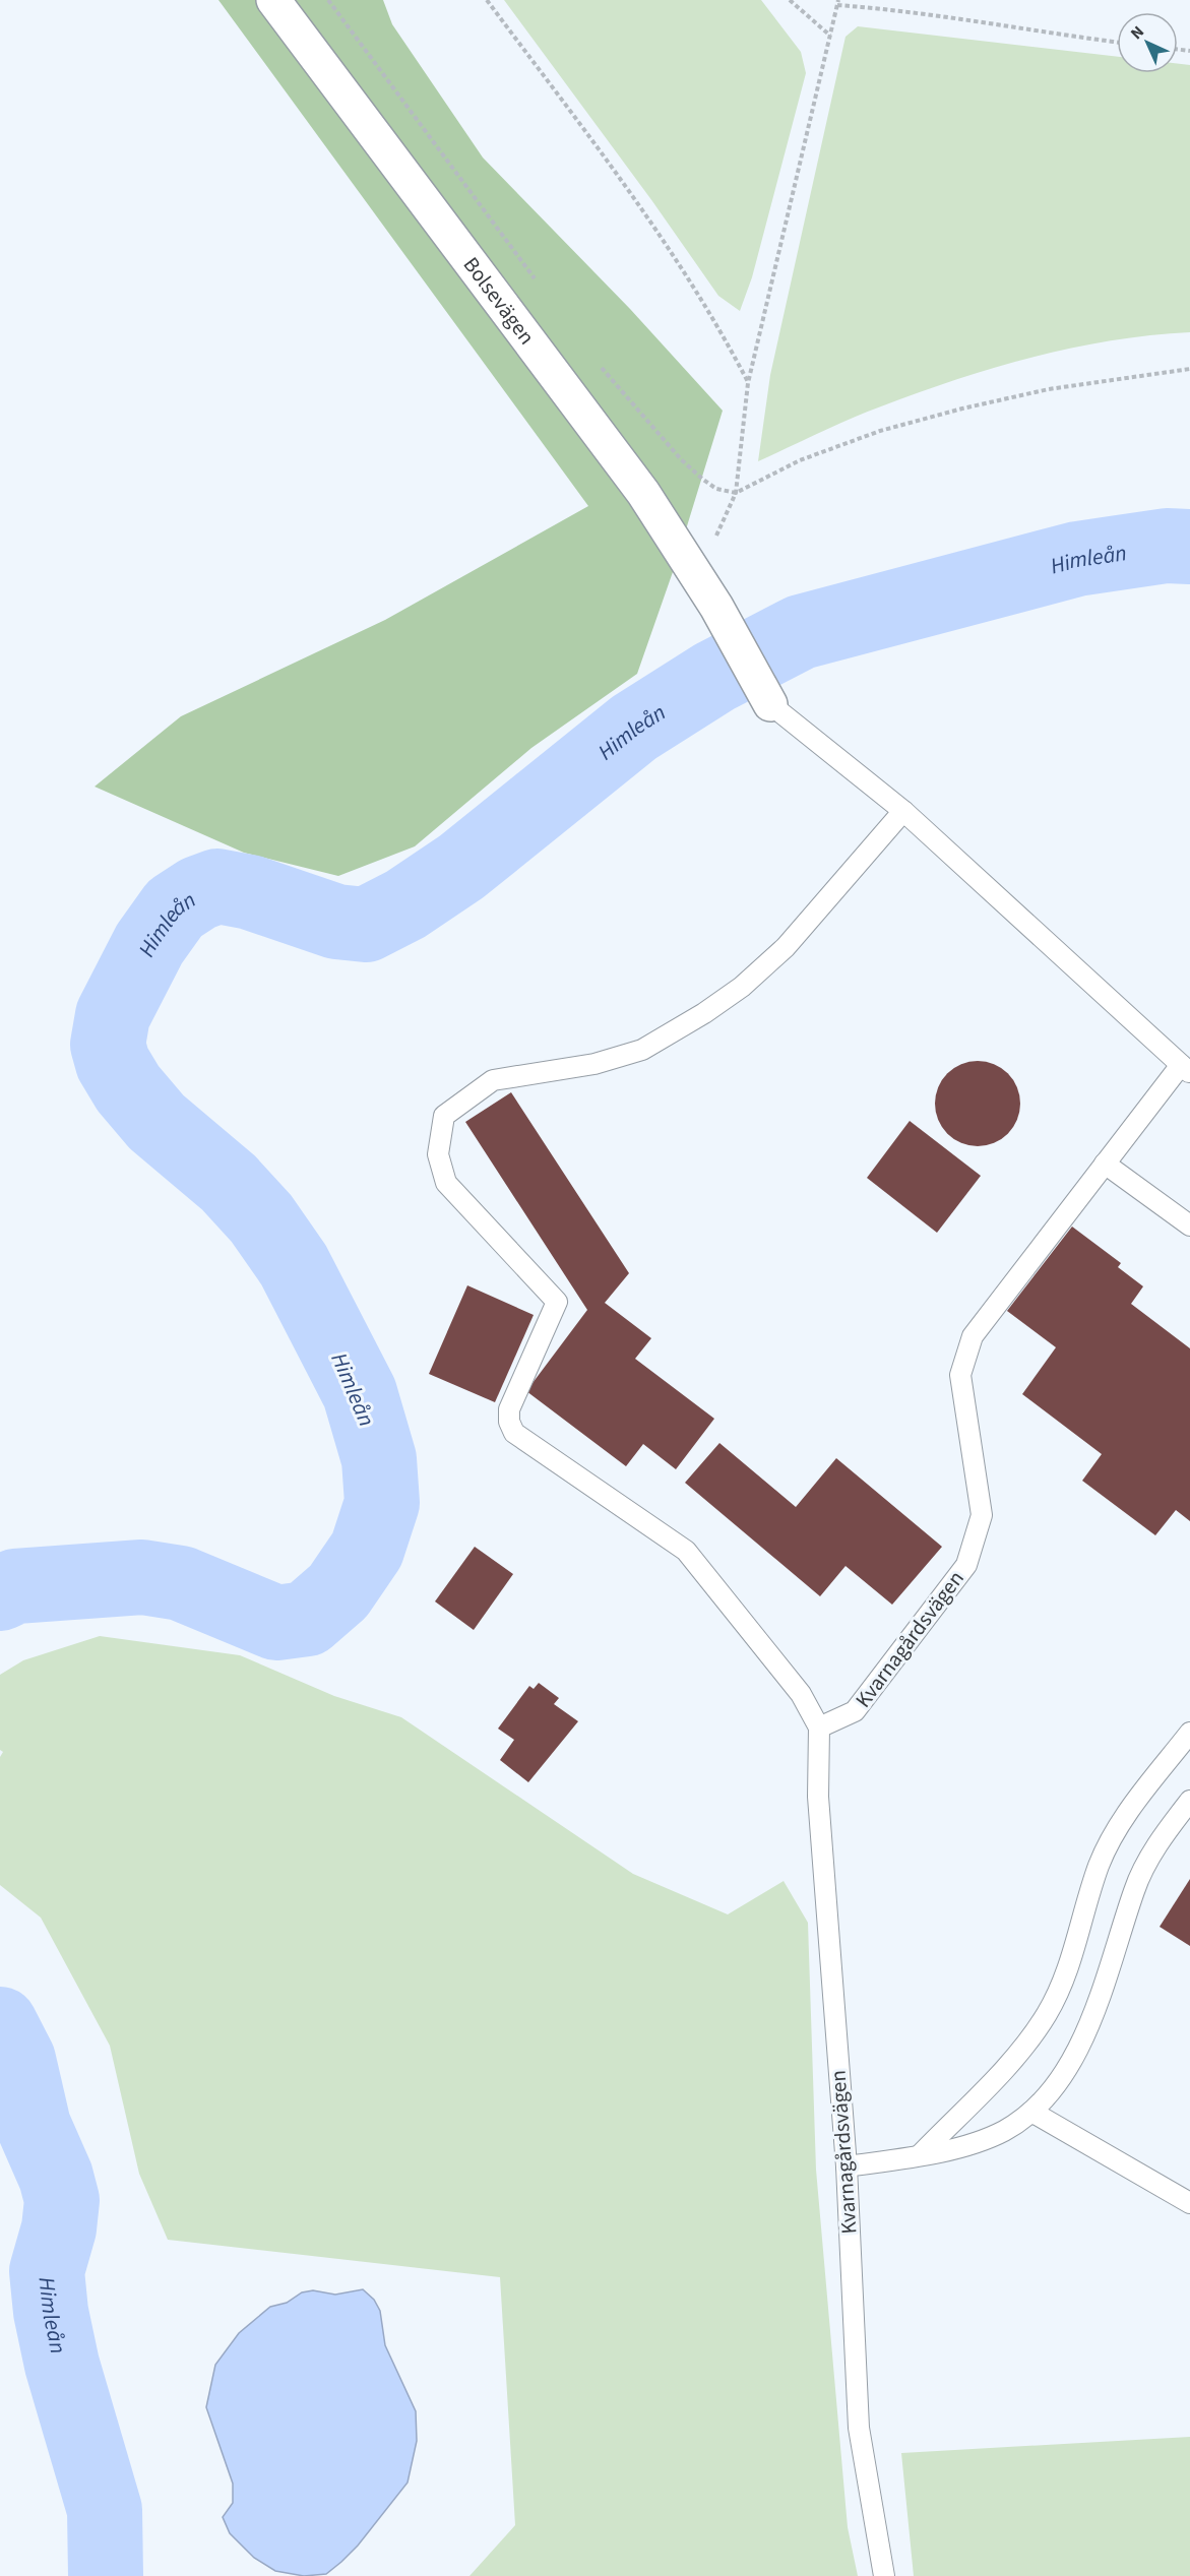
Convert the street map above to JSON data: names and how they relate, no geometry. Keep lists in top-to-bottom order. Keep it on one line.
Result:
{"streets":{"street":["Bolsevägen"],"lane":["Kvarnagårdsvägen"]},"water":["Himleån"],"north":"top left"}
